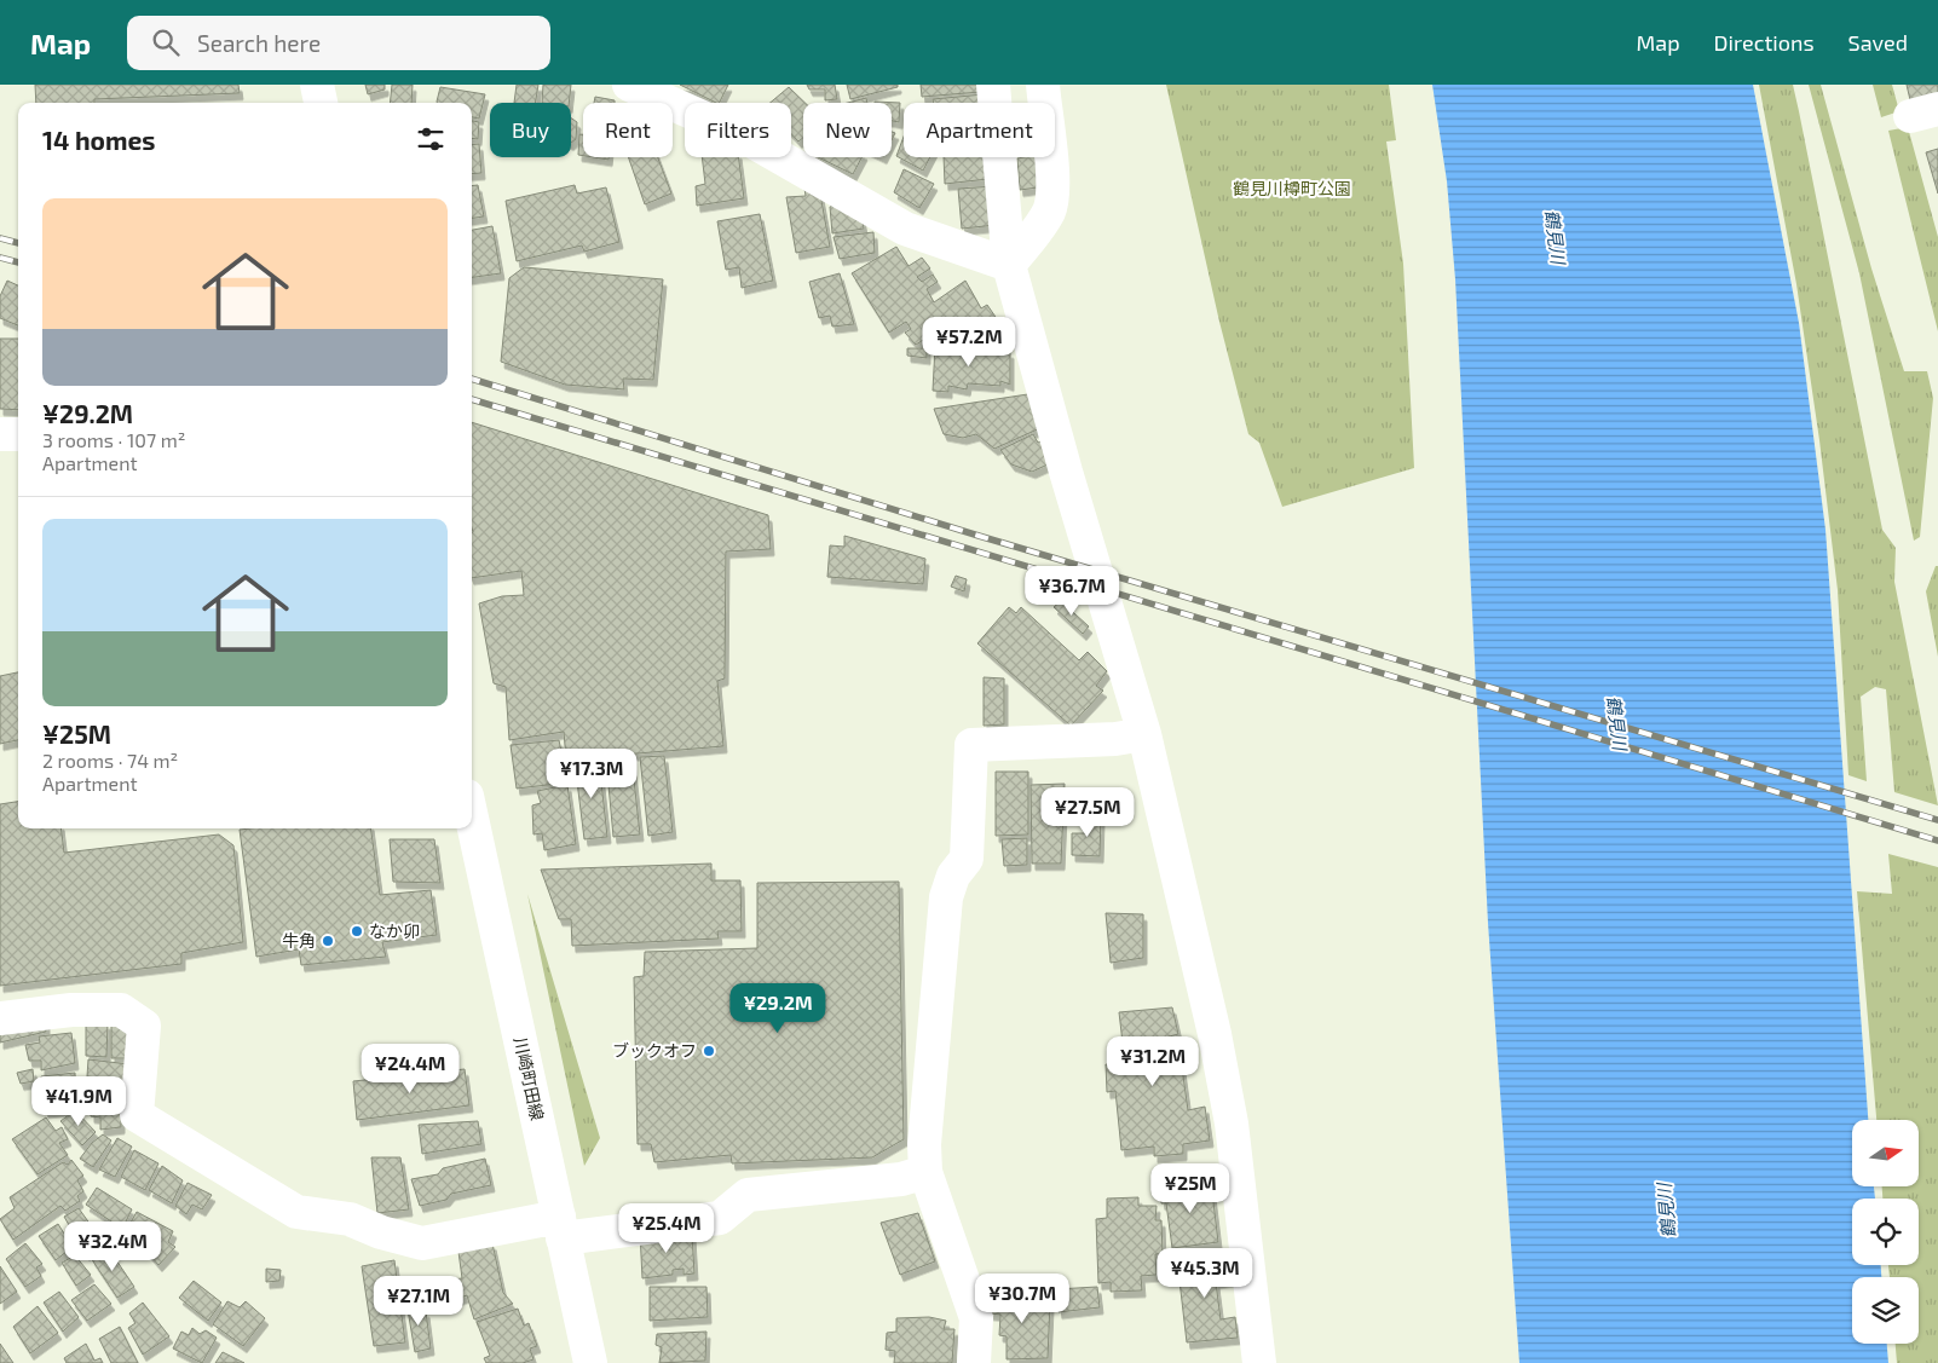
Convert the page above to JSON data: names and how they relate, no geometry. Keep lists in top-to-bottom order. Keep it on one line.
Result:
{"streets":{"street":["川崎町田線"]},"water":["鶴見川"],"parks":["鶴見川樽町公園"],"places":["なか卯","牛角","ブックオフ"],"north":"right","page":{"header":"Map","search":"Search here","nav":["Map","Directions","Saved"],"chip":["Buy","Rent","Filters","New","Apartment"],"heading":"14 homes","list":[{"name":"¥29.2M","note":"3 rooms · 107 m² · Apartment"},{"name":"¥25M","note":"2 rooms · 74 m² · Apartment"}],"price":["¥57.2M","¥36.7M","¥17.3M","¥27.5M","¥29.2M","¥31.2M","¥24.4M","¥41.9M","¥25M","¥25.4M","¥32.4M","¥45.3M","¥30.7M","¥27.1M"]}}
